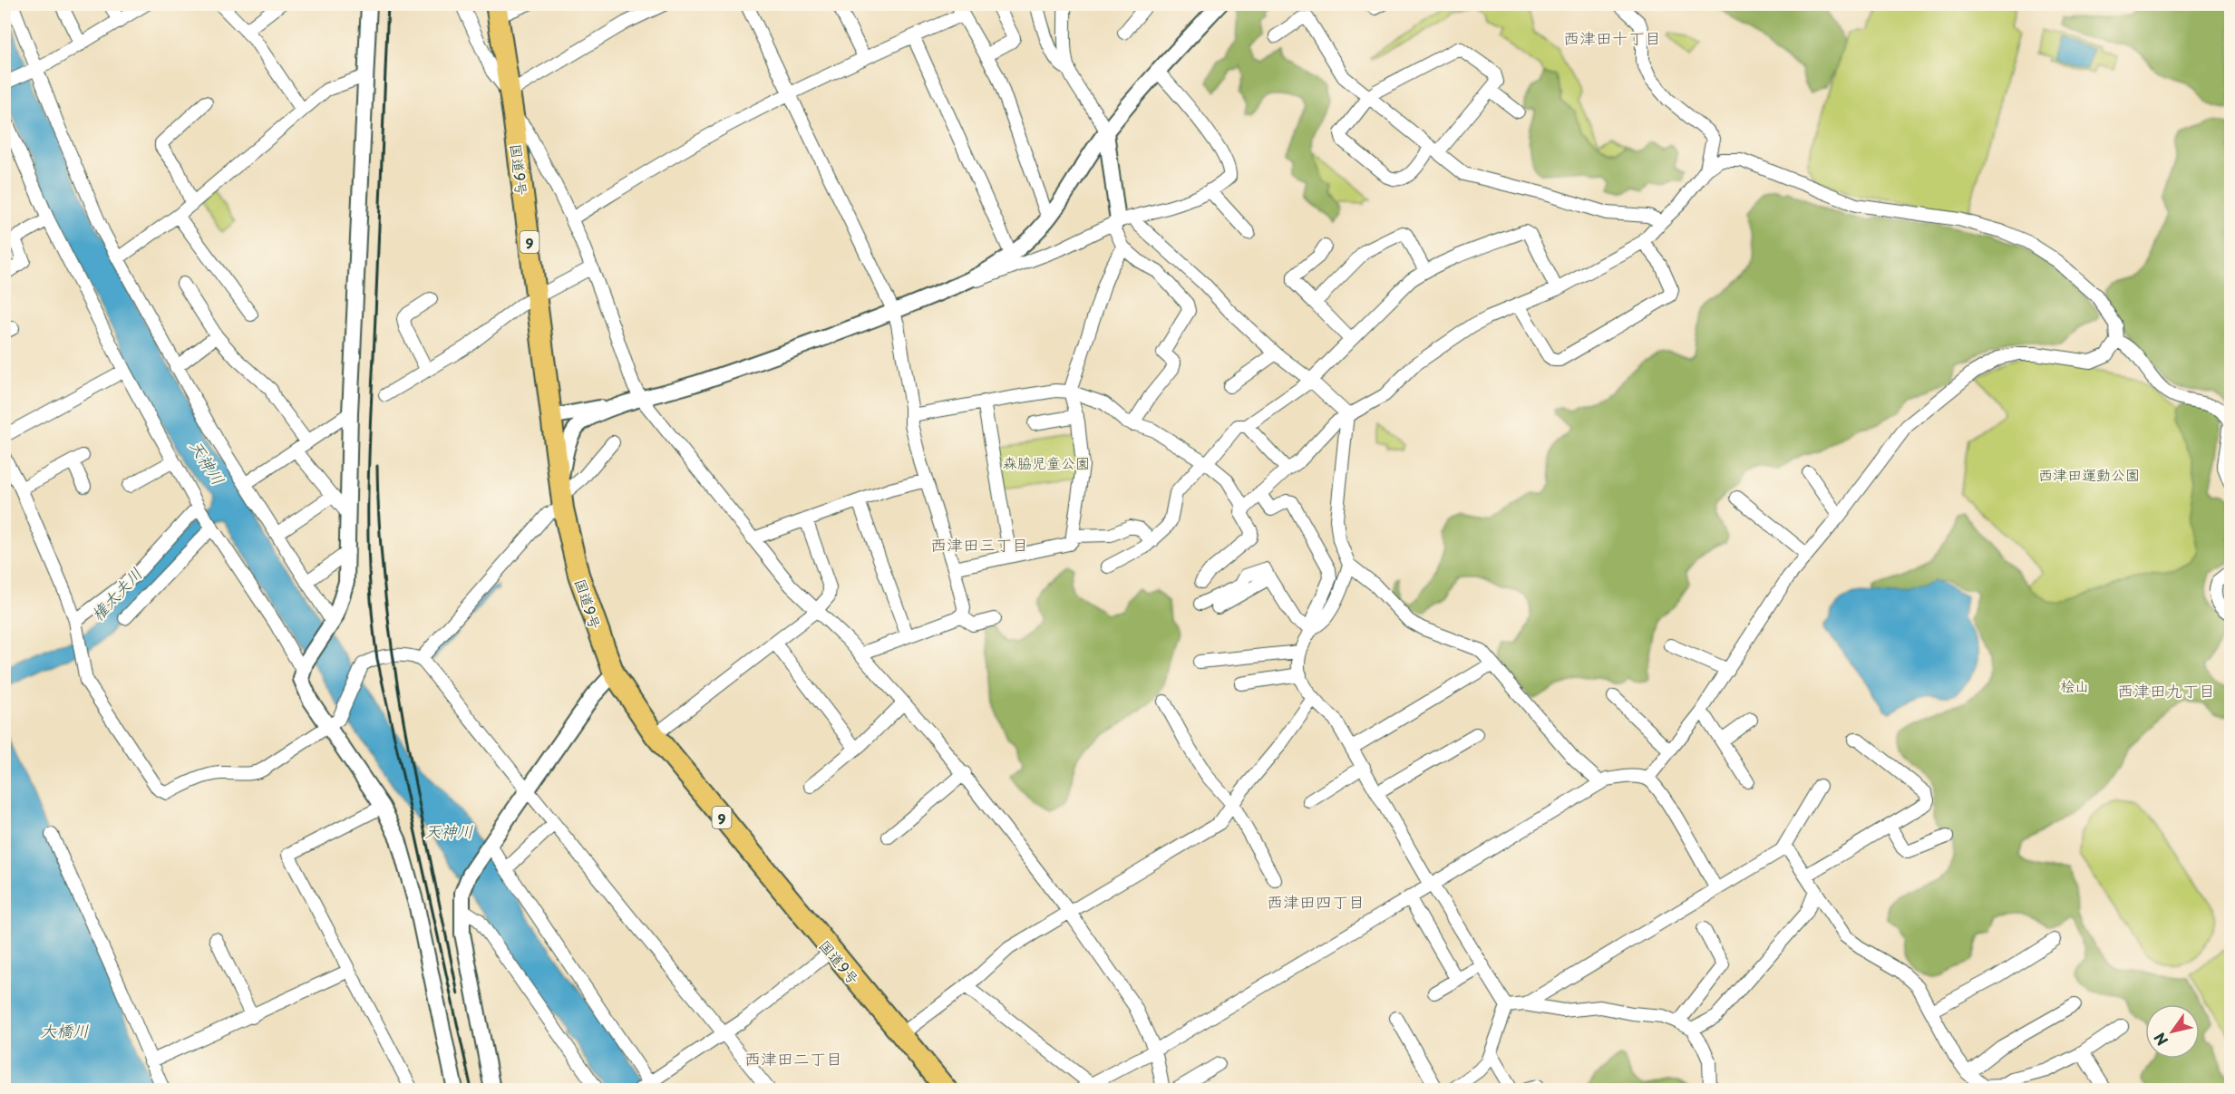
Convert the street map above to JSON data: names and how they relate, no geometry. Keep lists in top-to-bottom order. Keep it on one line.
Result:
{"streets":{"highway":["国道9号","9"]},"districts":["西津田十丁目","西津田三丁目","西津田九丁目","西津田四丁目","西津田二丁目"],"water":["天神川","権太夫川","大橋川"],"parks":["森脇児童公園","西津田運動公園","桧山"],"north":"bottom left"}
